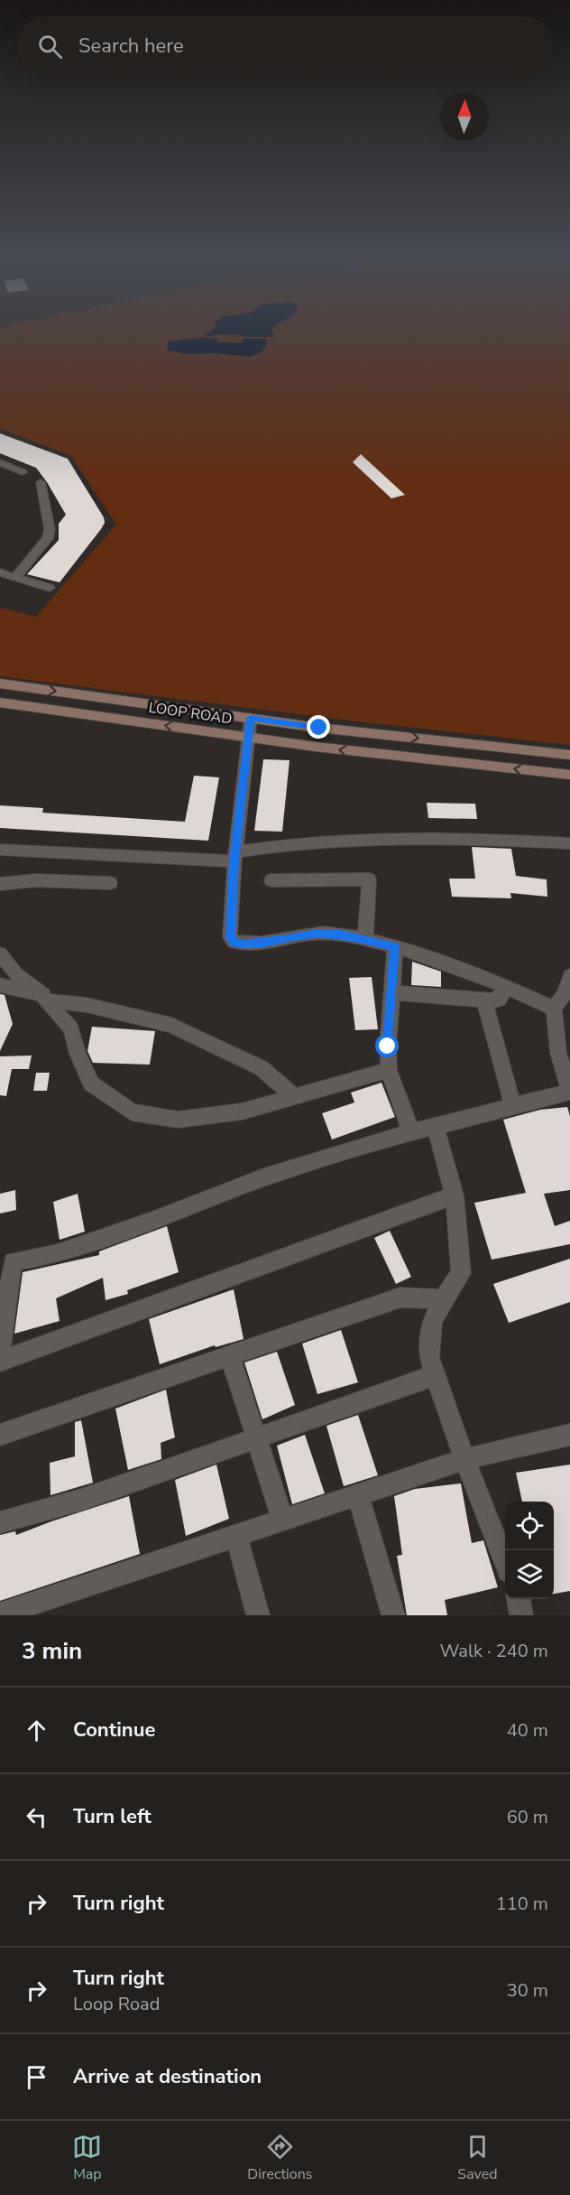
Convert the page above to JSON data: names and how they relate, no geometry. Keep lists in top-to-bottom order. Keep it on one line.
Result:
{"streets":{"main road":["LOOP ROAD"]},"north":"top","page":{"search":"Search here","heading":["3 min","Walk · 240 m"],"list":[["Continue","40 m"],["Turn left","60 m"],["Turn right","110 m"],["Turn right","Loop Road","30 m"],"Arrive at destination"],"nav":["Map","Directions","Saved"]}}
